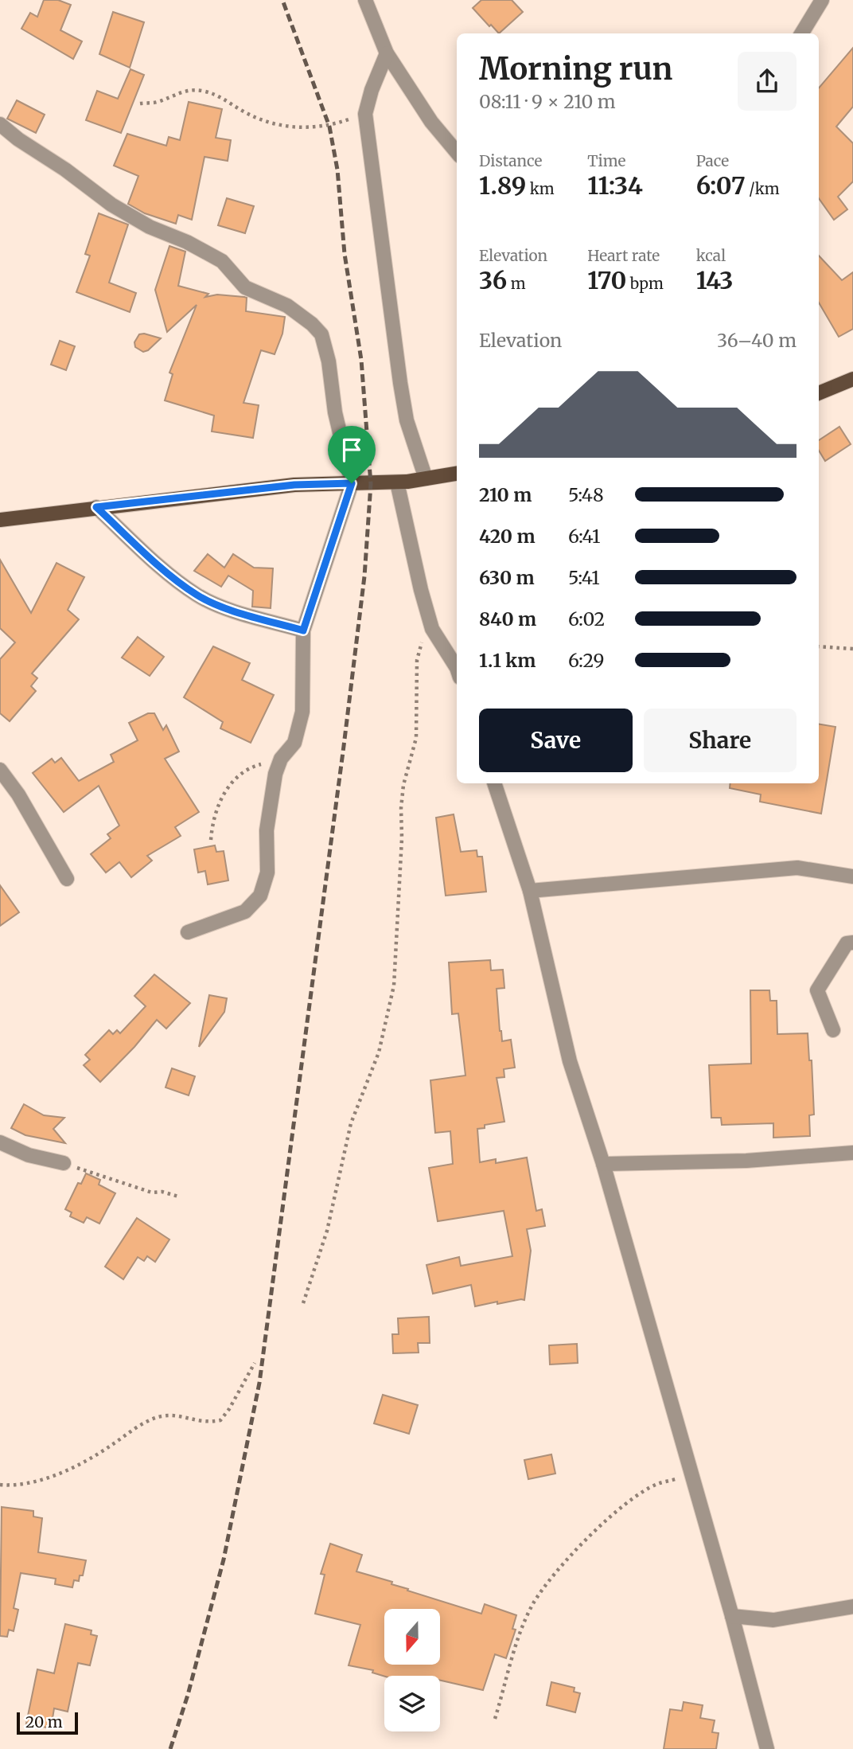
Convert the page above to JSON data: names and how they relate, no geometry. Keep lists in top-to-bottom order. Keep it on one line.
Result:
{"scale_bar":"20 m","north":"bottom","page":{"heading":["Morning run","08:11 · 9 × 210 m"],"stats":[["Distance","1.89 km"],["Time","11:34"],["Pace","6:07 /km"],["Elevation","36 m"],["Heart rate","170 bpm"],["kcal","143"]],"chart":["Elevation","36–40 m"],"list":[{"name":"210 m","note":"5:48"},{"name":"420 m","note":"6:41"},{"name":"630 m","note":"5:41"},{"name":"840 m","note":"6:02"},{"name":"1.1 km","note":"6:29"}],"buttons":["Save","Share"],"scale":"20 m"}}
